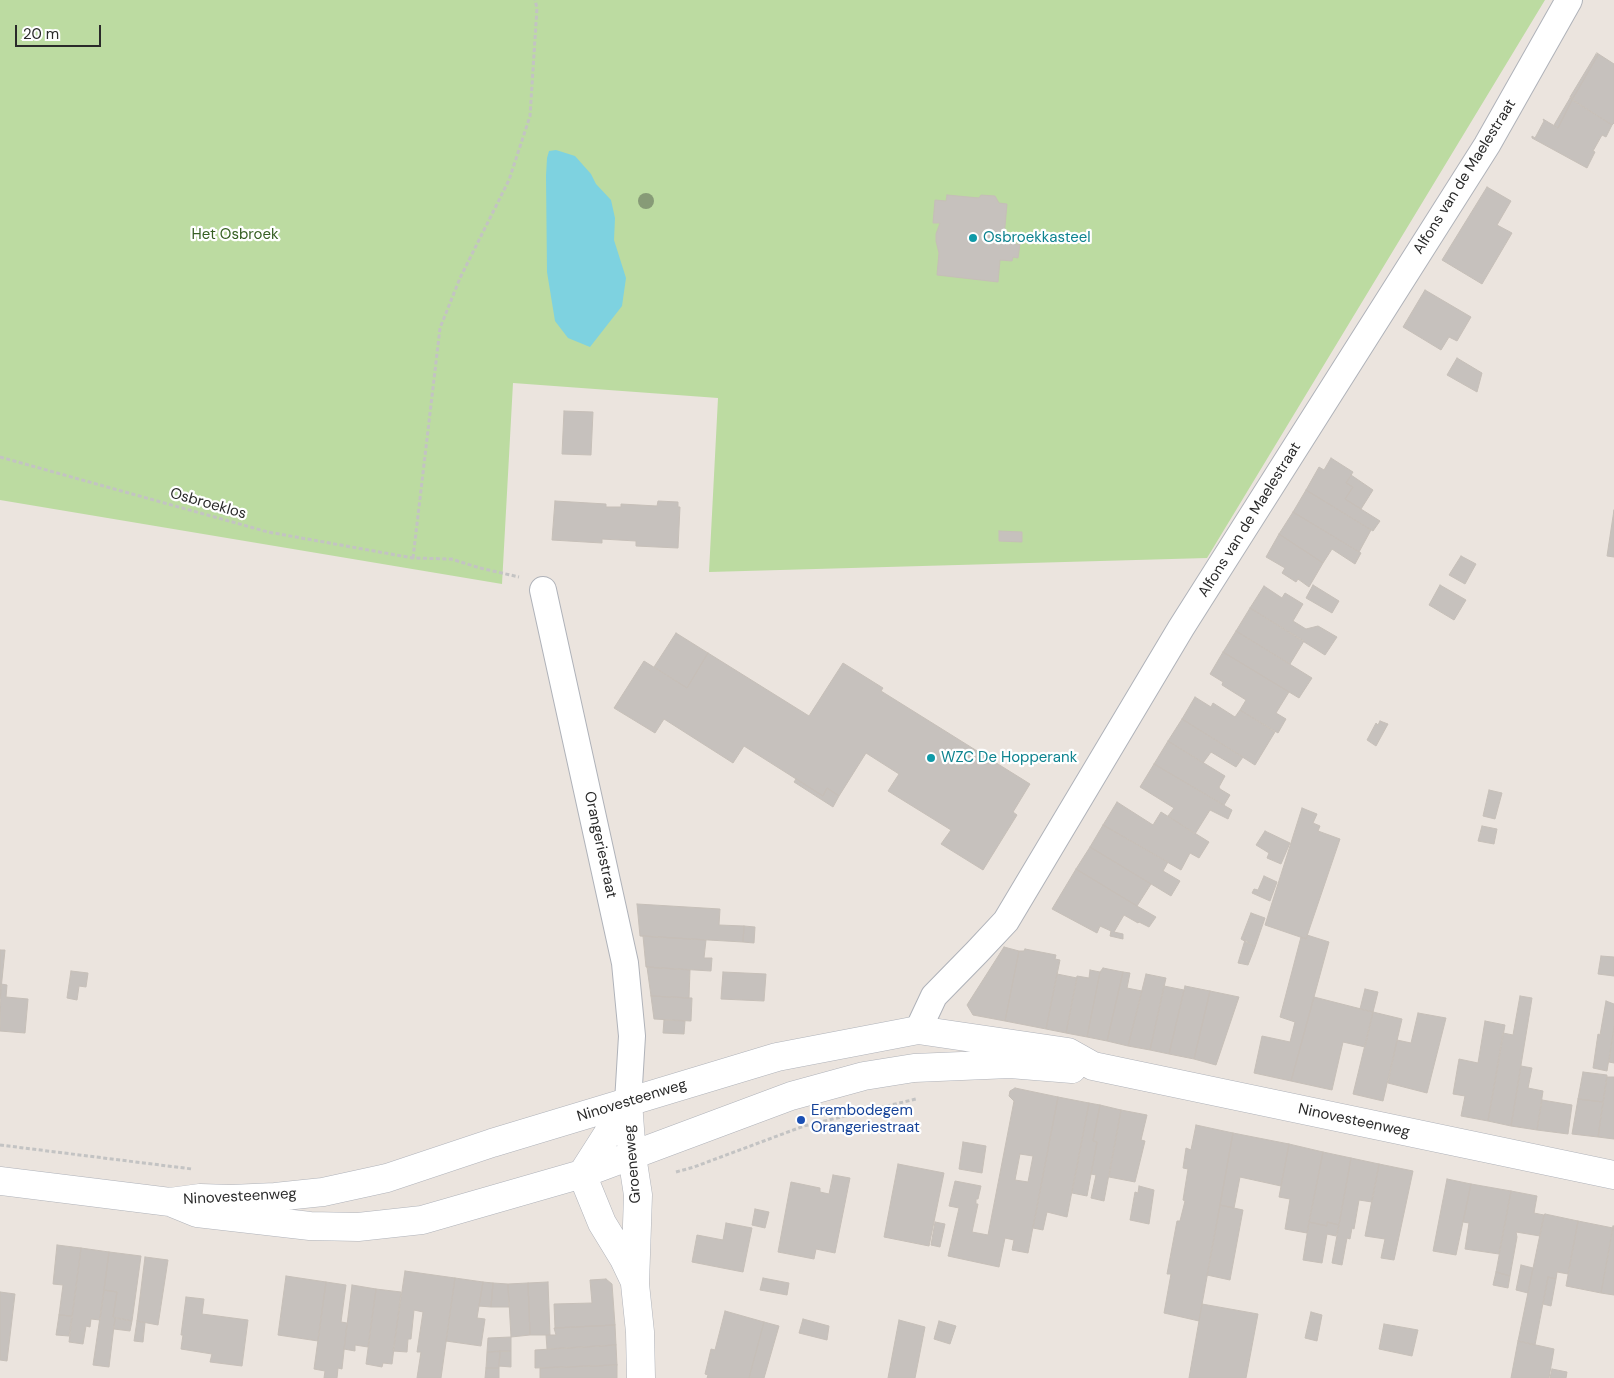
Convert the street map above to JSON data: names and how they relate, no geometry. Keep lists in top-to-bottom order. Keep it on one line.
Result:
{"streets":{"main road":["Ninovesteenweg","Groeneweg"],"street":["Alfons van de Maelestraat","Orangeriestraat"],"path":["Osbroeklos"]},"crossings":[["Alfons van de Maelestraat","Ninovesteenweg"],["Osbroeklos","Orangeriestraat"],["Orangeriestraat","Ninovesteenweg"],["Orangeriestraat","Groeneweg"],["Ninovesteenweg","Groeneweg"]],"parks":["Het Osbroek"],"places":["Osbroekkasteel","WZC De Hopperank","Erembodegem Orangeriestraat"],"scale_bar":"20 m"}
